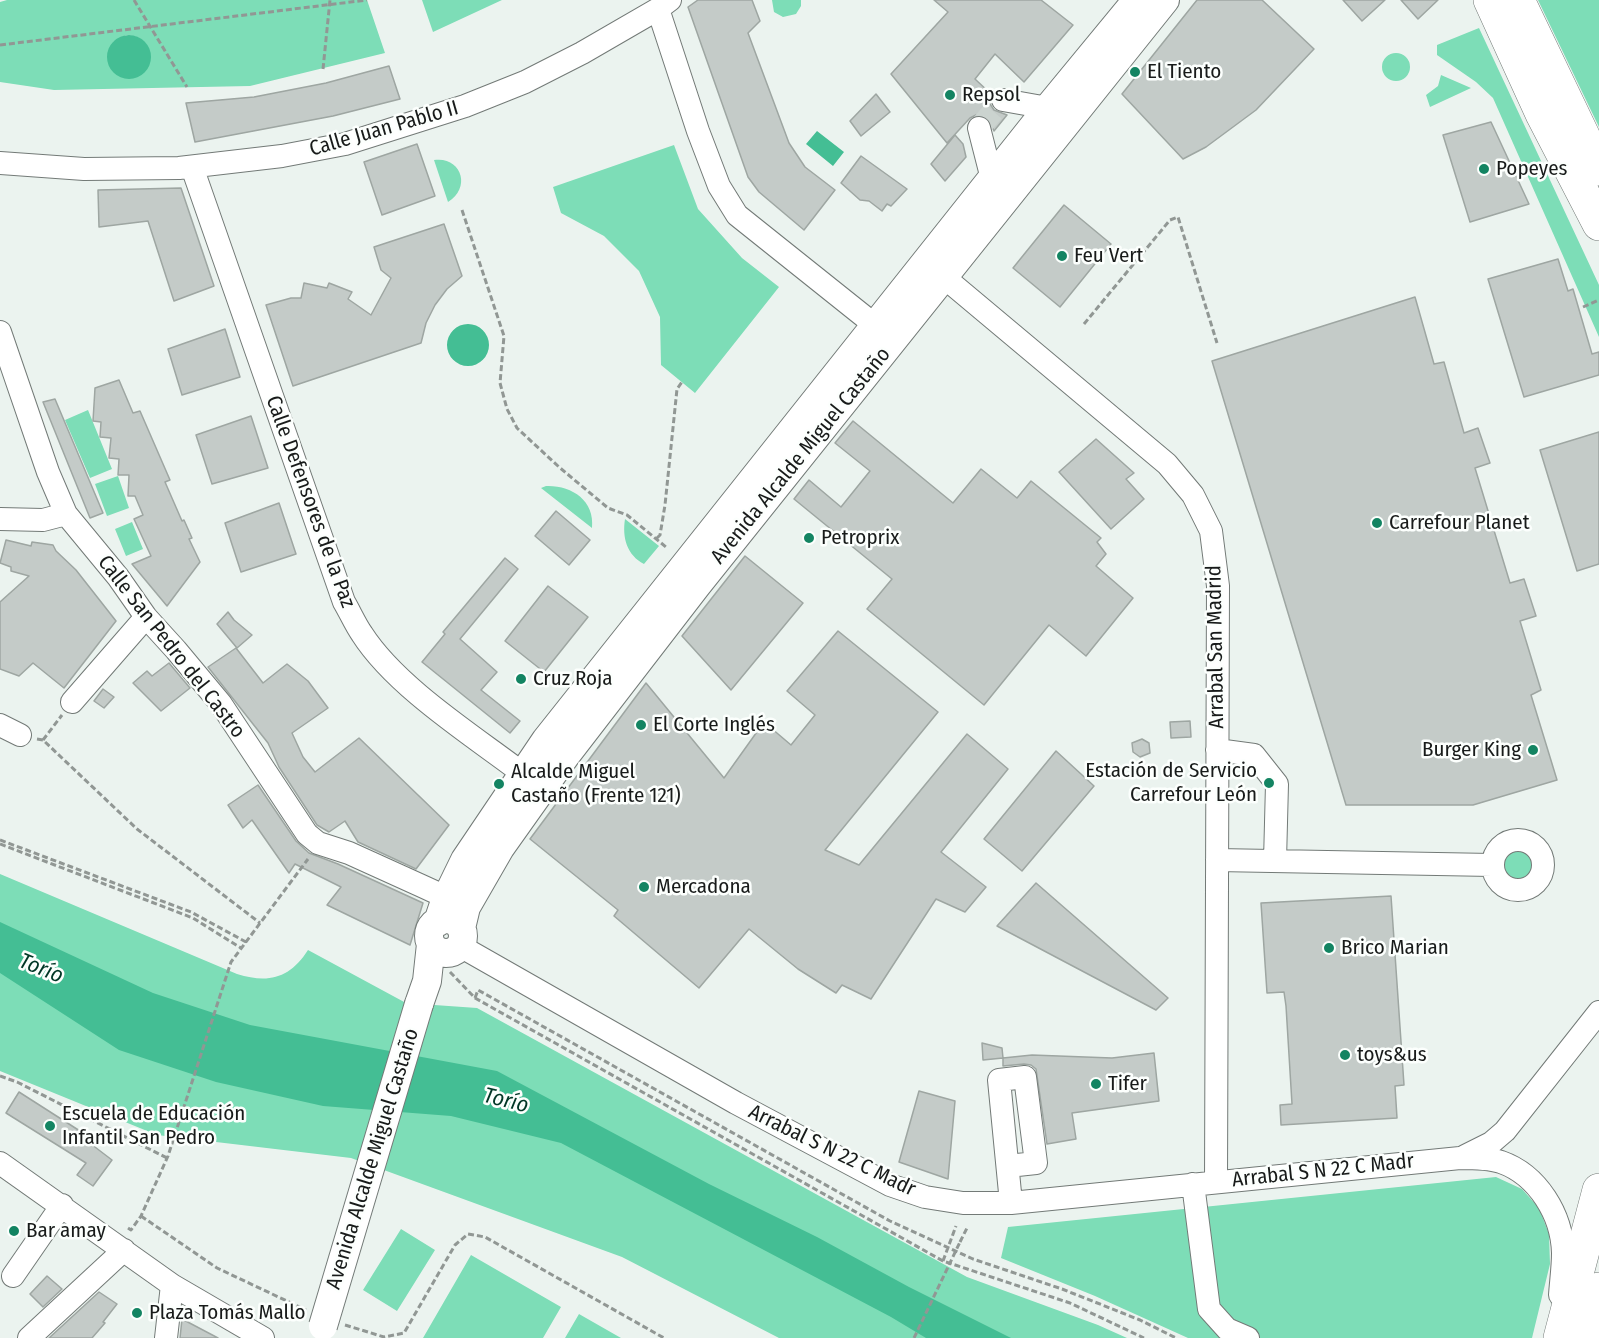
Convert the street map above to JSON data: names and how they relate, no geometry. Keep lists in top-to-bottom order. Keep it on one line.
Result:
{"streets":{"main road":["Avenida Alcalde Miguel Castaño"],"street":["Calle Juan Pablo II","Calle Defensores de la Paz","Calle San Pedro del Castro","Arrabal San Madrid","Arrabal S N 22 C Madr"]},"crossings":[["Calle Juan Pablo II","Calle Defensores de la Paz"],["Avenida Alcalde Miguel Castaño","Calle Defensores de la Paz"],["Avenida Alcalde Miguel Castaño","Calle San Pedro del Castro"],["Avenida Alcalde Miguel Castaño","Arrabal San Madrid"],["Avenida Alcalde Miguel Castaño","Arrabal S N 22 C Madr"],["Calle San Pedro del Castro","Arrabal S N 22 C Madr"],["Arrabal San Madrid","Arrabal S N 22 C Madr"]],"water":["Torío"],"places":["El Tiento","Repsol","Popeyes","Feu Vert","Carrefour Planet","Petroprix","Cruz Roja","El Corte Inglés","Burger King","Estación de Servicio Carrefour León","Alcalde Miguel Castaño (Frente 121)","Mercadona","Brico Marian","toys&us","Tifer","Escuela de Educación Infantil San Pedro","Bar amay","Plaza Tomás Mallo"]}
